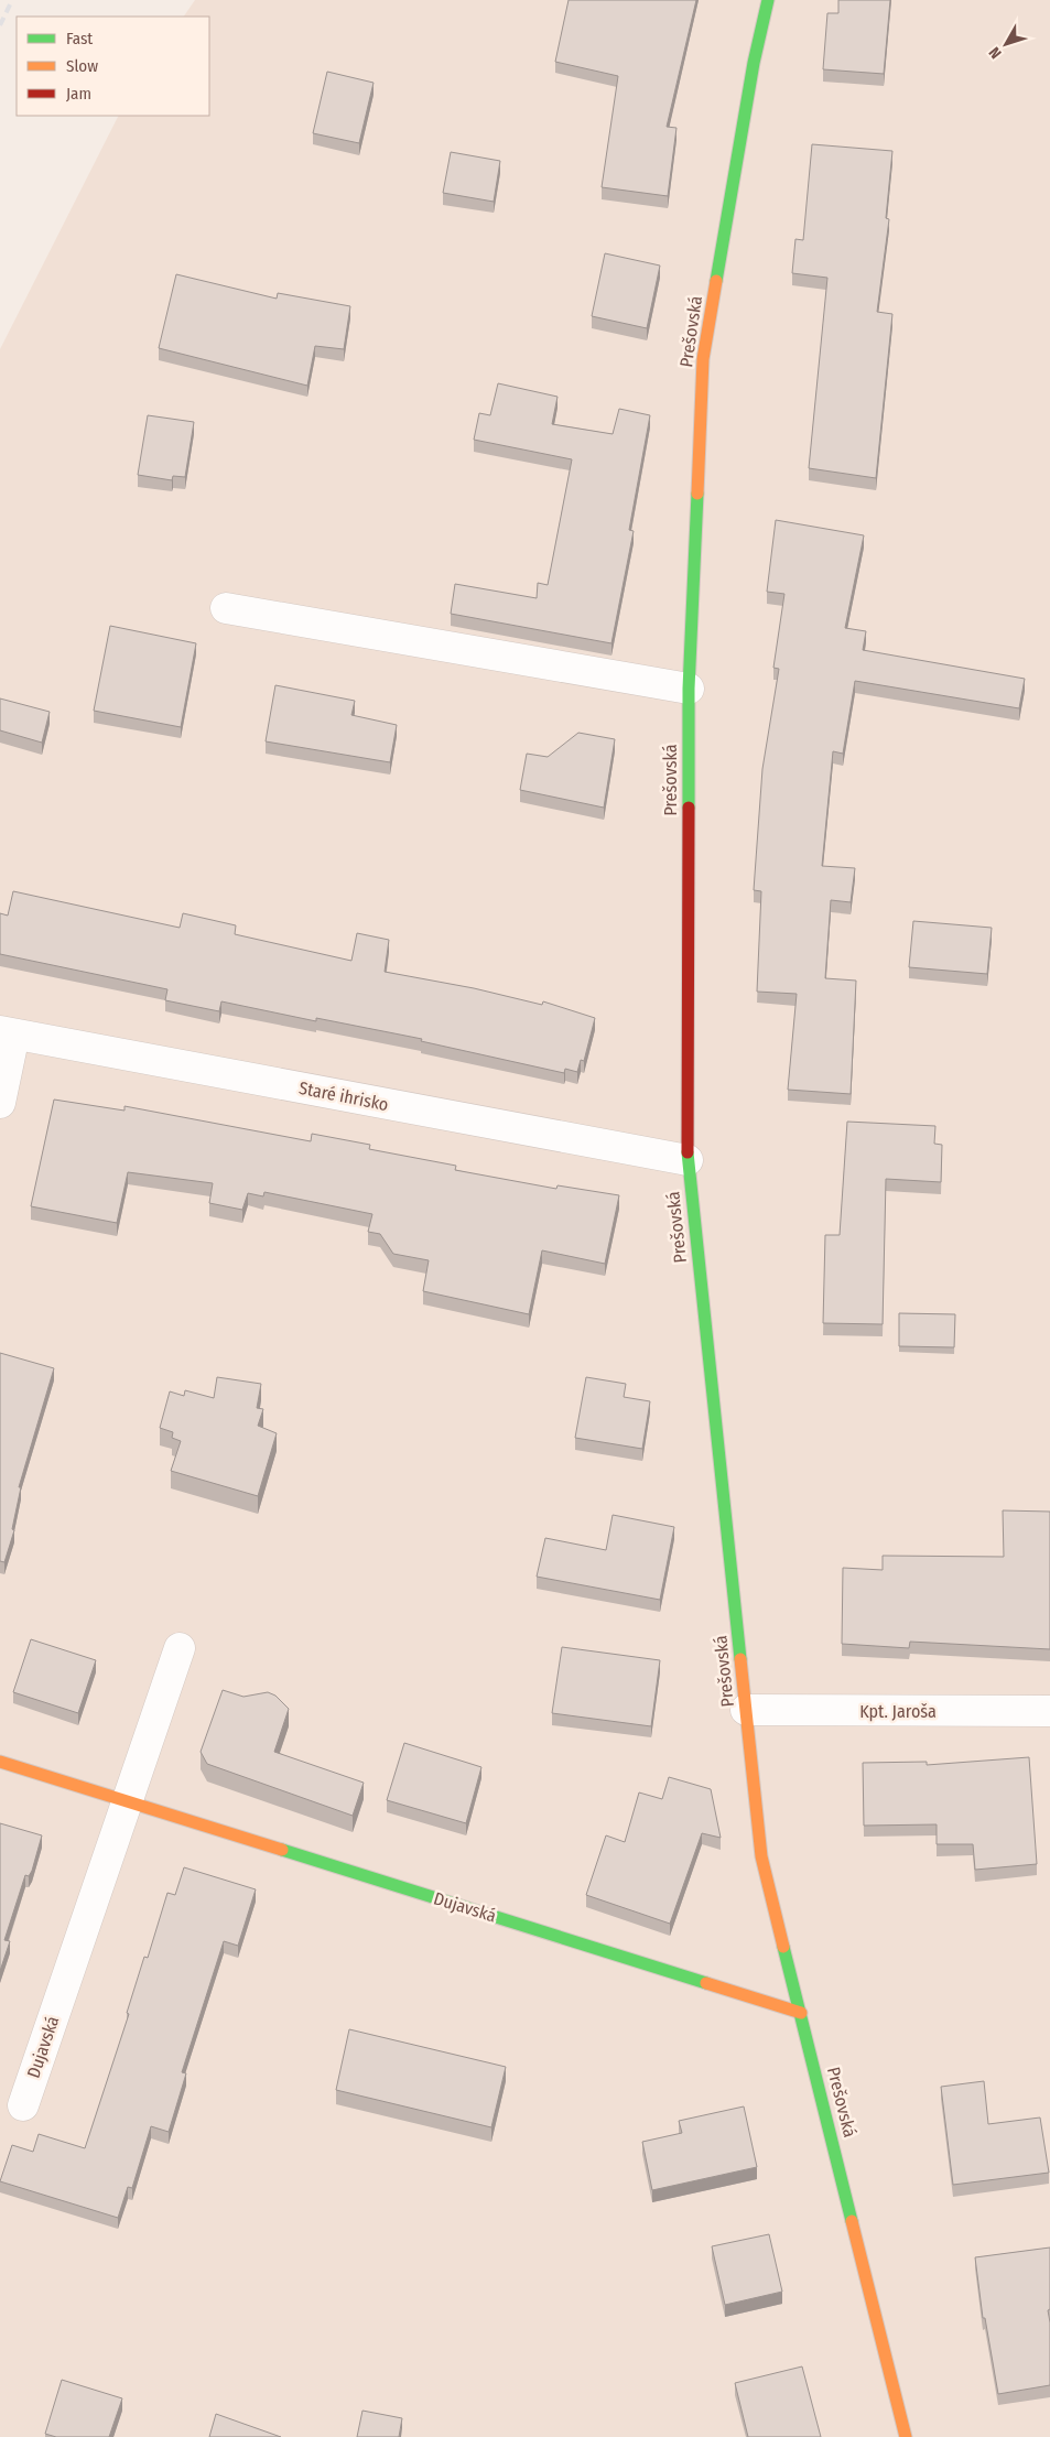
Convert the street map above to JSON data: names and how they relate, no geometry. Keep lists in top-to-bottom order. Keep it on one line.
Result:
{"streets":{"street":["Prešovská","Staré ihrisko","Kpt. Jaroša","Dujavská"]},"crossings":[["Prešovská","Staré ihrisko"],["Prešovská","Kpt. Jaroša"],["Prešovská","Dujavská"]],"legend":["Fast","Slow","Jam"],"north":"bottom left"}
